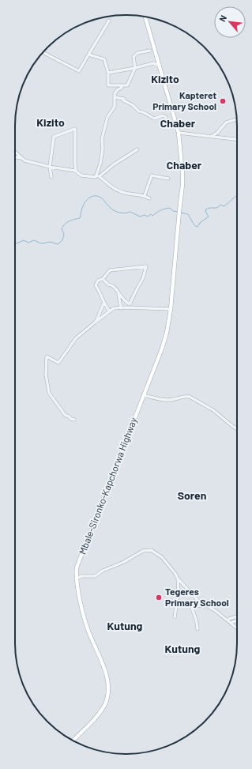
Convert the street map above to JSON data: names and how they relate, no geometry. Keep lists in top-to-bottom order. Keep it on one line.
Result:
{"streets":{"main road":["Mbale-Sironko-Kapchorwa Highway"]},"districts":["Kizito","Kizito","Chaber","Chaber","Soren","Kutung","Kutung"],"places":["Kapteret Primary School","Tegeres Primary School"],"north":"top left"}
